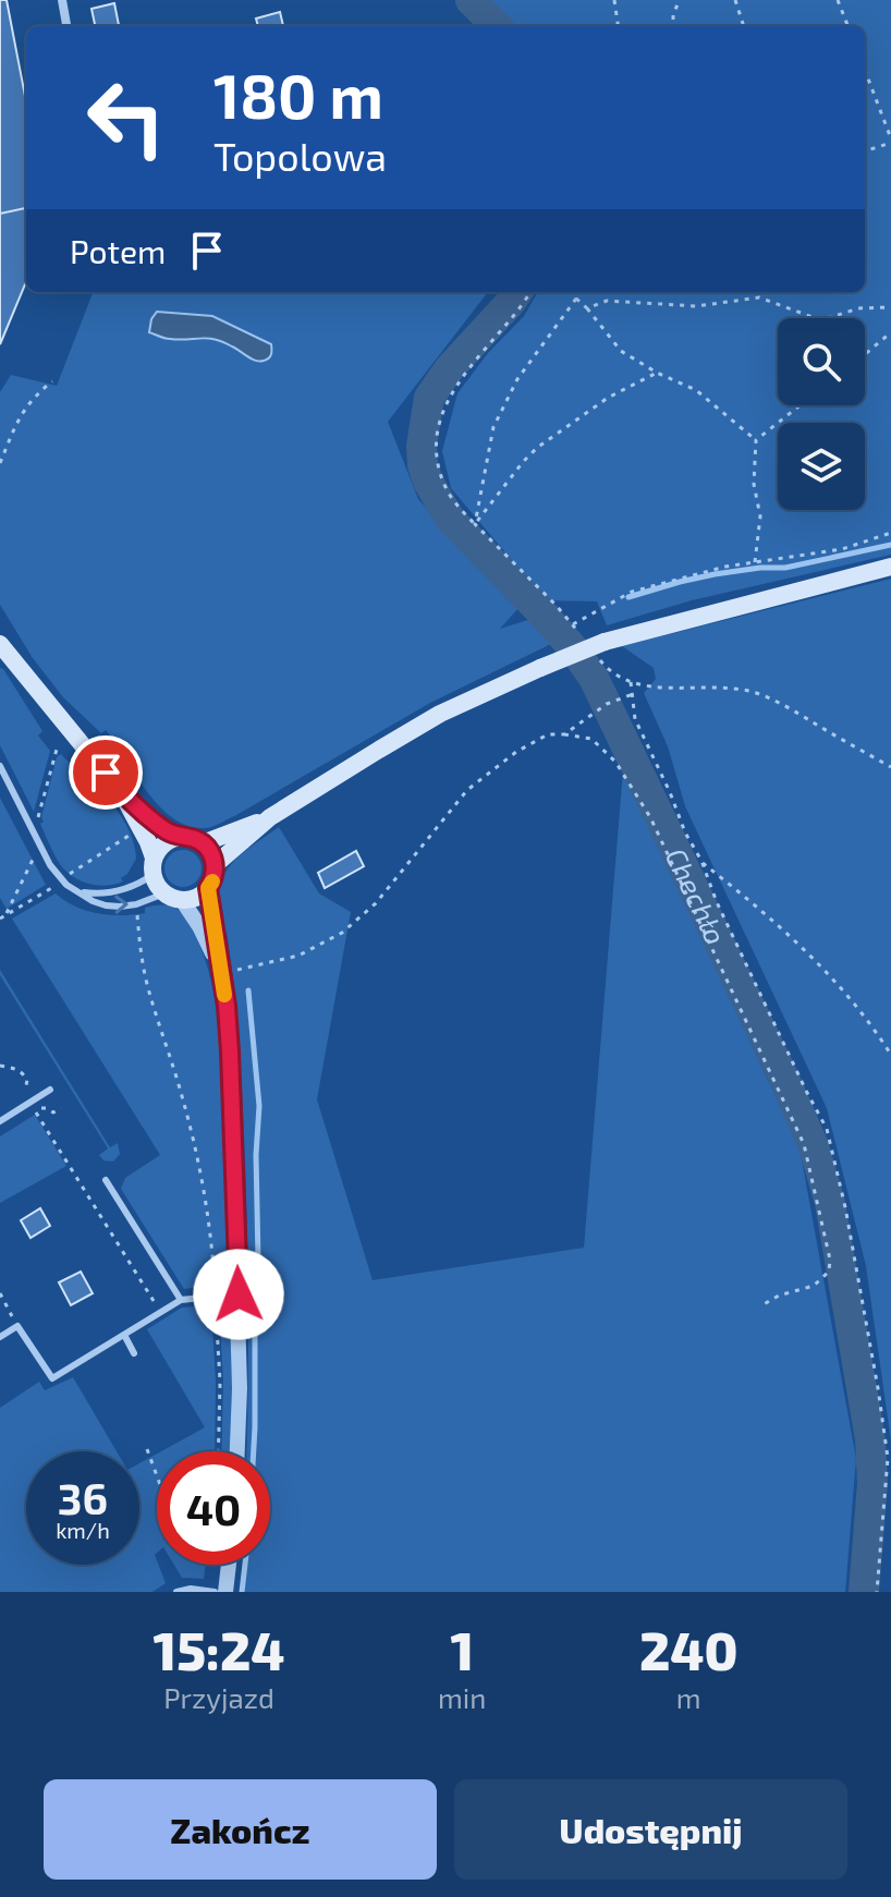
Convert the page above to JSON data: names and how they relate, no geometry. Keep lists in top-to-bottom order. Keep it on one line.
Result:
{"water":["Chechło"],"page":{"turn":["180 m","Topolowa"],"then":"Potem","speed":"36 km/h","limit":"40","eta":["15:24","Przyjazd","1","min","240","m"],"buttons":["Zakończ","Udostępnij"]}}
